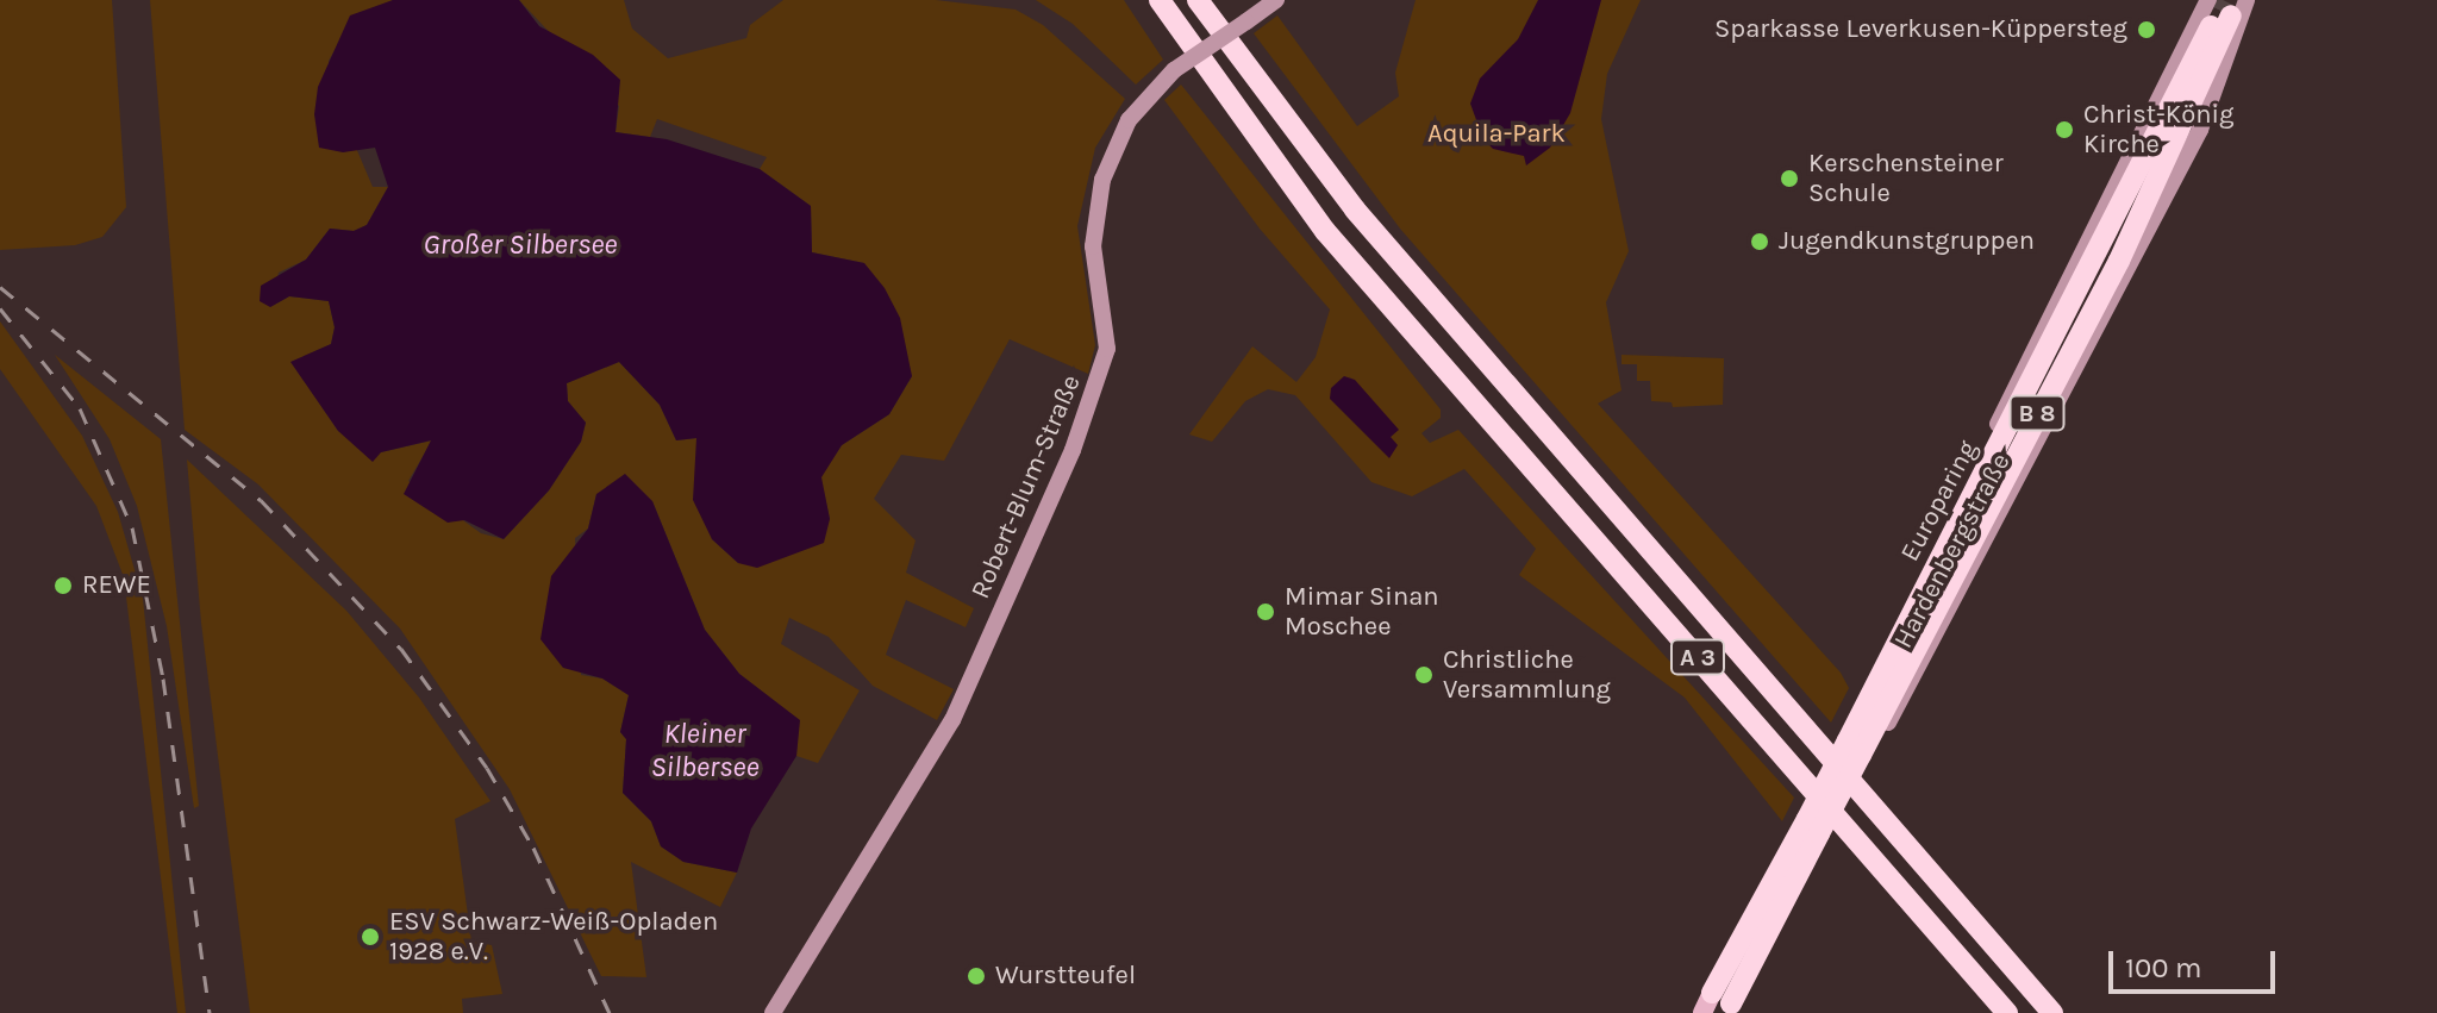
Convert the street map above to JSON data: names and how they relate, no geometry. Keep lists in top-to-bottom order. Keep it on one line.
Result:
{"streets":{"highway":["B 8","Europaring","A 3"],"main road":["Robert-Blum-Straße"]},"water":["Großer Silbersee","Kleiner Silbersee"],"parks":["Aquila-Park"],"places":["Sparkasse Leverkusen-Küppersteg","Christ-König Kirche","Kerschensteiner Schule","Jugendkunstgruppen","REWE","Mimar Sinan Moschee","Christliche Versammlung","ESV Schwarz-Weiß-Opladen 1928 e.V.","Wurstteufel"],"scale_bar":"100 m"}
